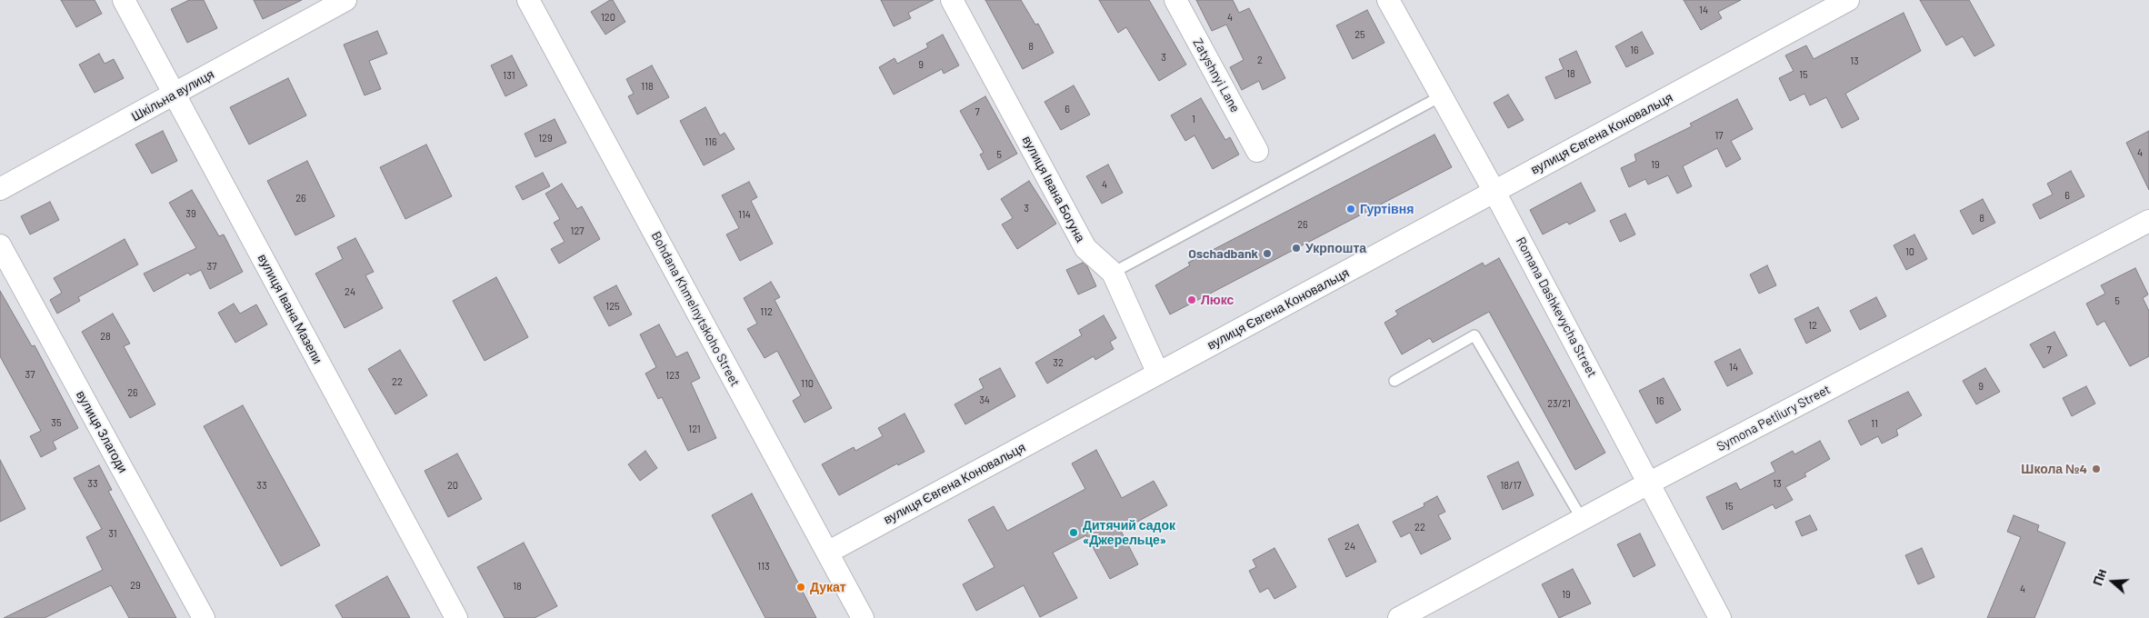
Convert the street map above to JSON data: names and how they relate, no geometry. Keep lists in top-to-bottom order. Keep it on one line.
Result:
{"streets":{"street":["Zatyshnyi Lane","Шкільна вулиця","вулиця Євгена Коновальця","вулиця Івана Богуна","Romana Dashkevycha Street","вулиця Івана Мазепи","Bohdana Khmelnytskoho Street","Symona Petliury Street","вулиця Злагоди"]},"crossings":[["Шкільна вулиця","вулиця Івана Мазепи"],["вулиця Євгена Коновальця","вулиця Івана Богуна"],["вулиця Євгена Коновальця","Romana Dashkevycha Street"],["вулиця Євгена Коновальця","Bohdana Khmelnytskoho Street"],["Romana Dashkevycha Street","Symona Petliury Street"]],"places":["Гуртівня","Укрпошта","Oschadbank","Люкс","Школа №4","Дитячий садок «Джерельце»","Дукат"],"house_numbers":["14","120","4","25","8","16","3","2","13","9","18","15","131","118","6","7","1","17","129","116","4","5","19","4","6","26","3","39","114","8","26","127","10","37","24","5","125","112","12","28","7","32","14","37","123","22","110","9","26","34","16","23/21","35","11","121","33","13","33","20","18/17","15","22","31","24","113","29","18","4","19"],"north":"left"}
